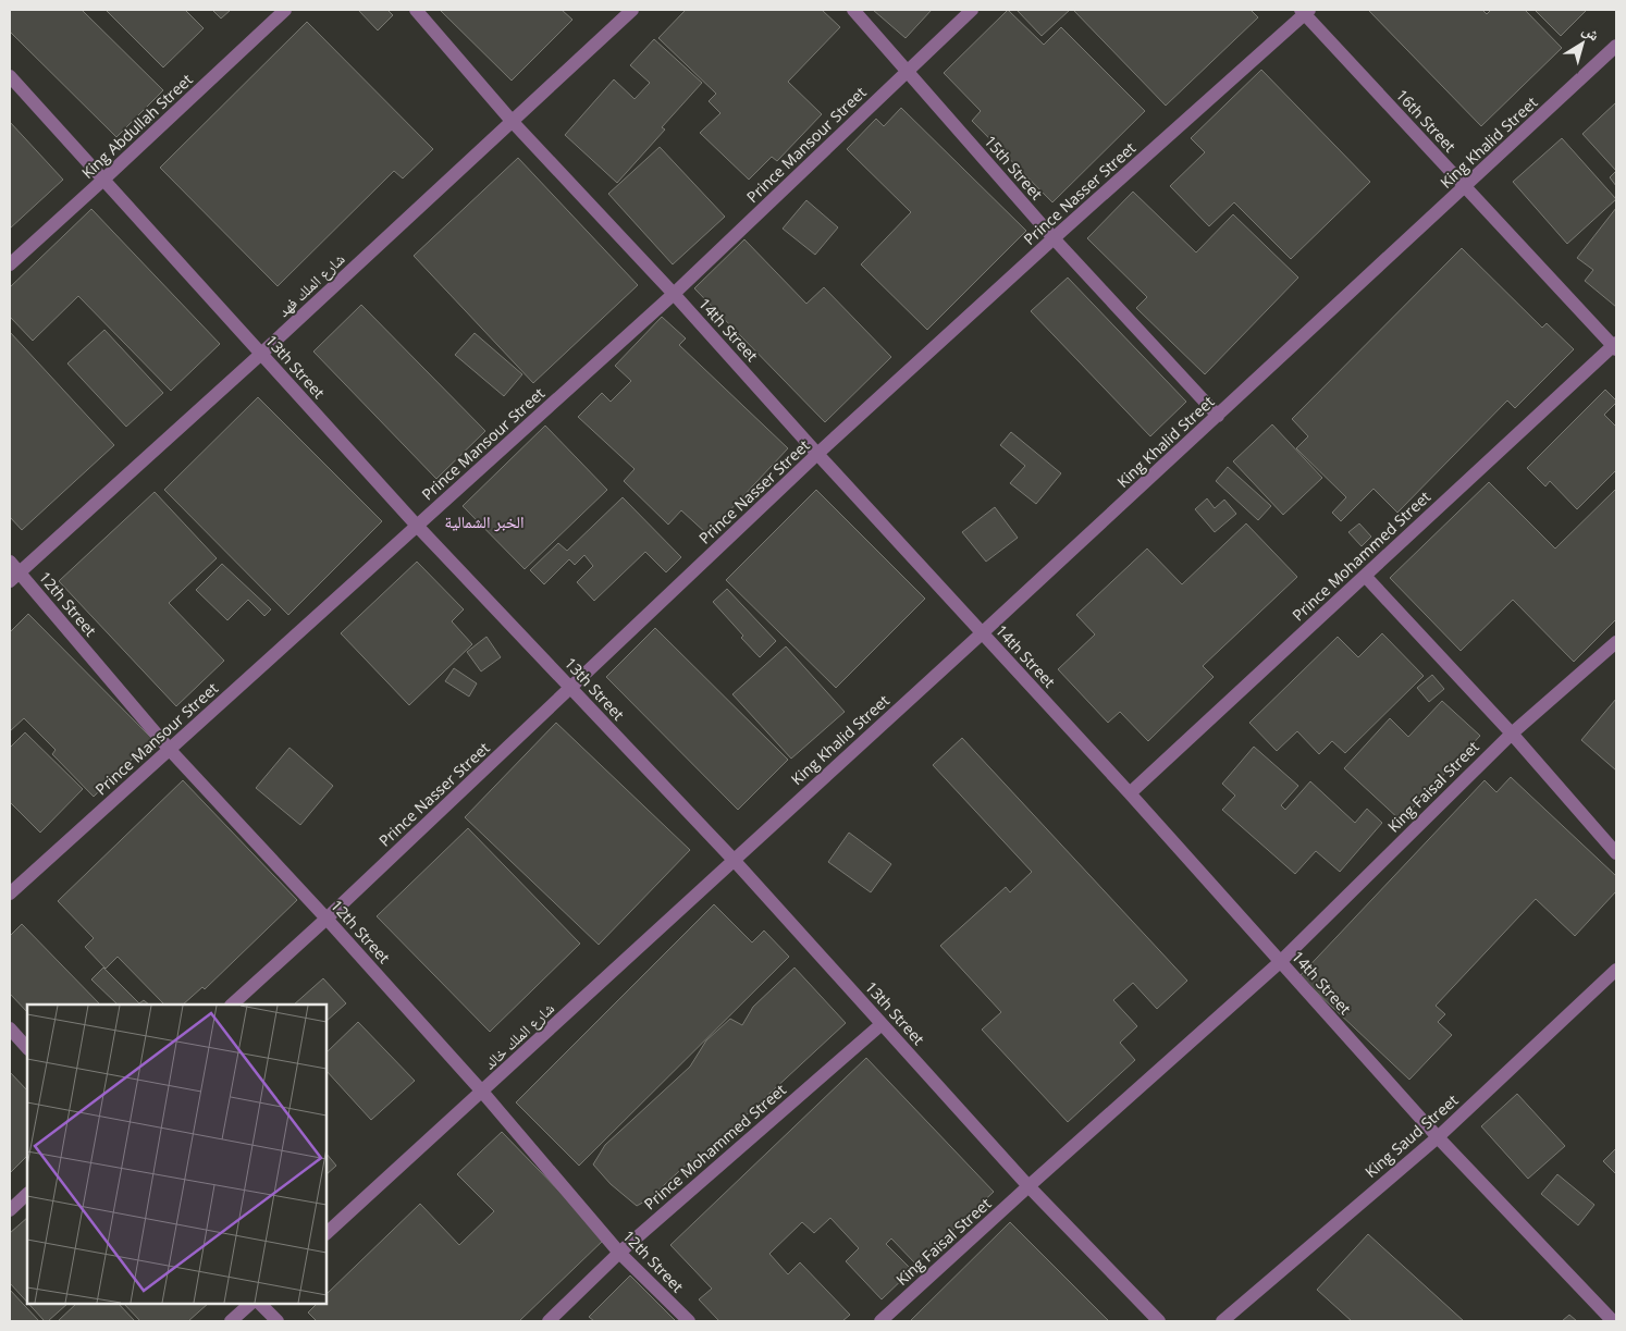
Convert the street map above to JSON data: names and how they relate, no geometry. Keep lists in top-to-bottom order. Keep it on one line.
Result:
{"streets":{"street":["16th Street","King Abdullah Street","King Khalid Street","Prince Mansour Street","15th Street","Prince Nasser Street","شارع الملك فهد","14th Street","13th Street","Prince Mohammed Street","12th Street","King Faisal Street","شارع الملك خالد","King Saud Street"]},"crossings":[["16th Street","King Khalid Street"],["16th Street","Prince Nasser Street"],["16th Street","Prince Mohammed Street"],["King Abdullah Street","13th Street"],["King Khalid Street","15th Street"],["King Khalid Street","14th Street"],["King Khalid Street","13th Street"],["King Khalid Street","شارع الملك خالد"],["Prince Mansour Street","15th Street"],["Prince Mansour Street","14th Street"],["Prince Mansour Street","13th Street"],["Prince Mansour Street","12th Street"],["15th Street","Prince Nasser Street"],["Prince Nasser Street","14th Street"],["Prince Nasser Street","13th Street"],["Prince Nasser Street","12th Street"],["شارع الملك فهد","14th Street"],["شارع الملك فهد","13th Street"],["شارع الملك فهد","12th Street"],["14th Street","Prince Mohammed Street"],["14th Street","King Faisal Street"],["14th Street","King Saud Street"],["13th Street","Prince Mohammed Street"],["13th Street","King Faisal Street"],["13th Street","شارع الملك خالد"],["Prince Mohammed Street","12th Street"],["12th Street","شارع الملك خالد"]],"districts":["الخبر الشمالية"],"north":"top right"}
